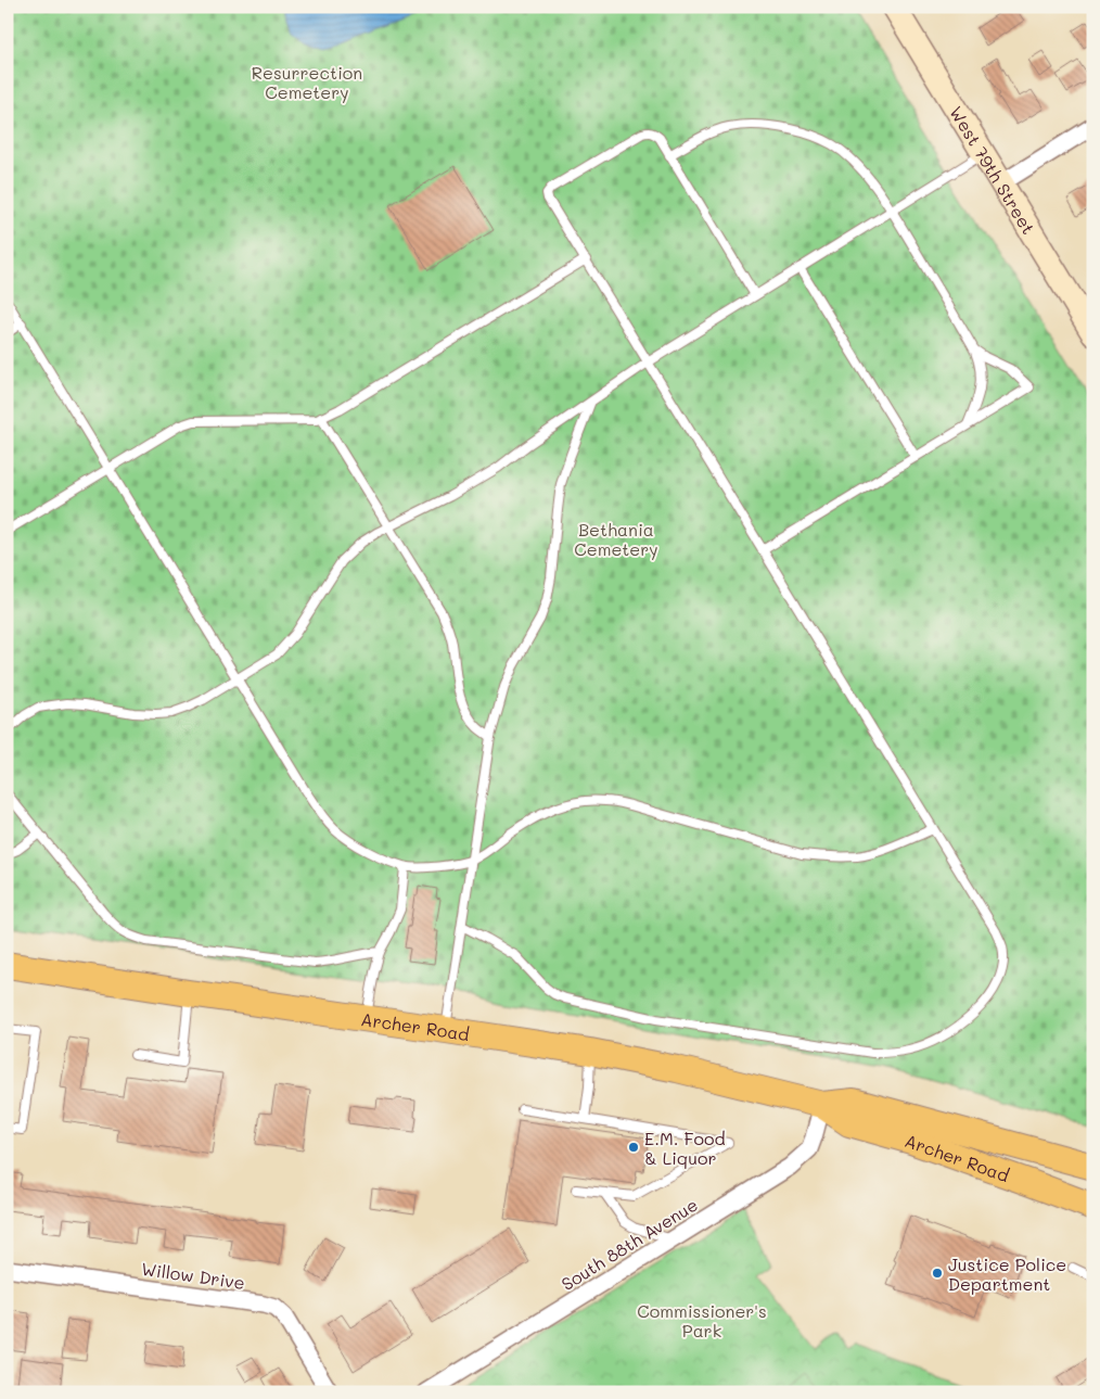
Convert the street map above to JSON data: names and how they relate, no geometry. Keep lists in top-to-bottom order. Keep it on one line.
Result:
{"streets":{"main road":["West 79th Street","Archer Road"],"street":["South 88th Avenue","Willow Drive"]},"crossings":[["Archer Road","South 88th Avenue"]],"parks":["Resurrection Cemetery","Bethania Cemetery","Commissioner's Park"],"places":["E.M. Food & Liquor","Justice Police Department"]}
